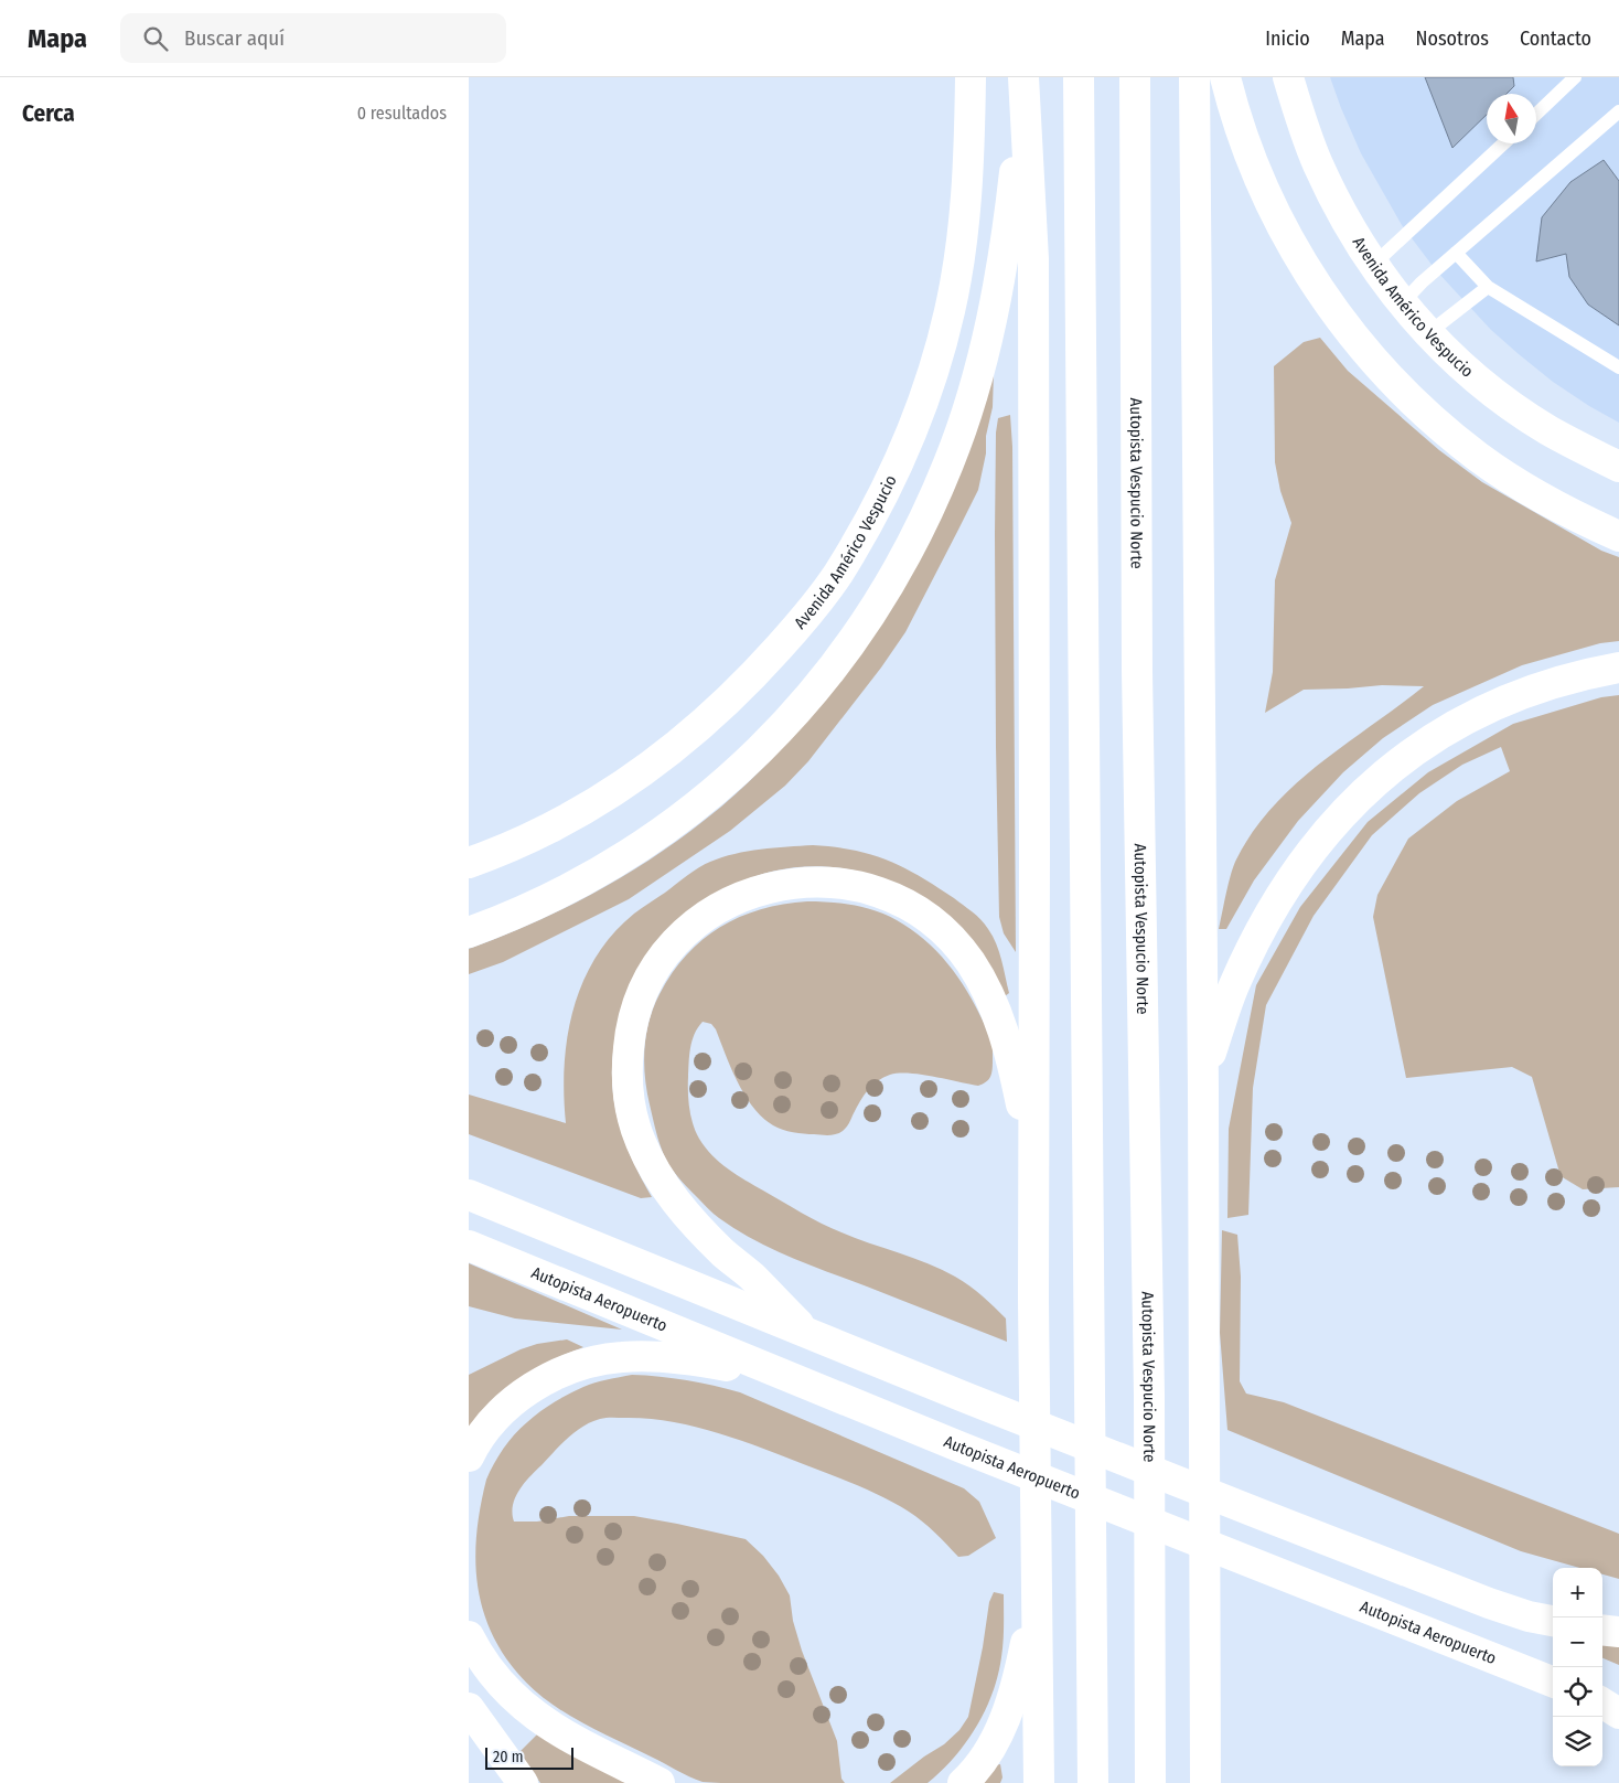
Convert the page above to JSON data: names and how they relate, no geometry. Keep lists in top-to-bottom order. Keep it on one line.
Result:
{"streets":{"main road":["Avenida Américo Vespucio","Autopista Vespucio Norte","Autopista Aeropuerto"]},"scale_bar":"20 m","north":"top","page":{"header":"Mapa","search":"Buscar aquí","nav":["Inicio","Mapa","Nosotros","Contacto"],"heading":["Cerca","0 resultados"],"map_buttons":["+","−"],"scale":"20 m"}}
